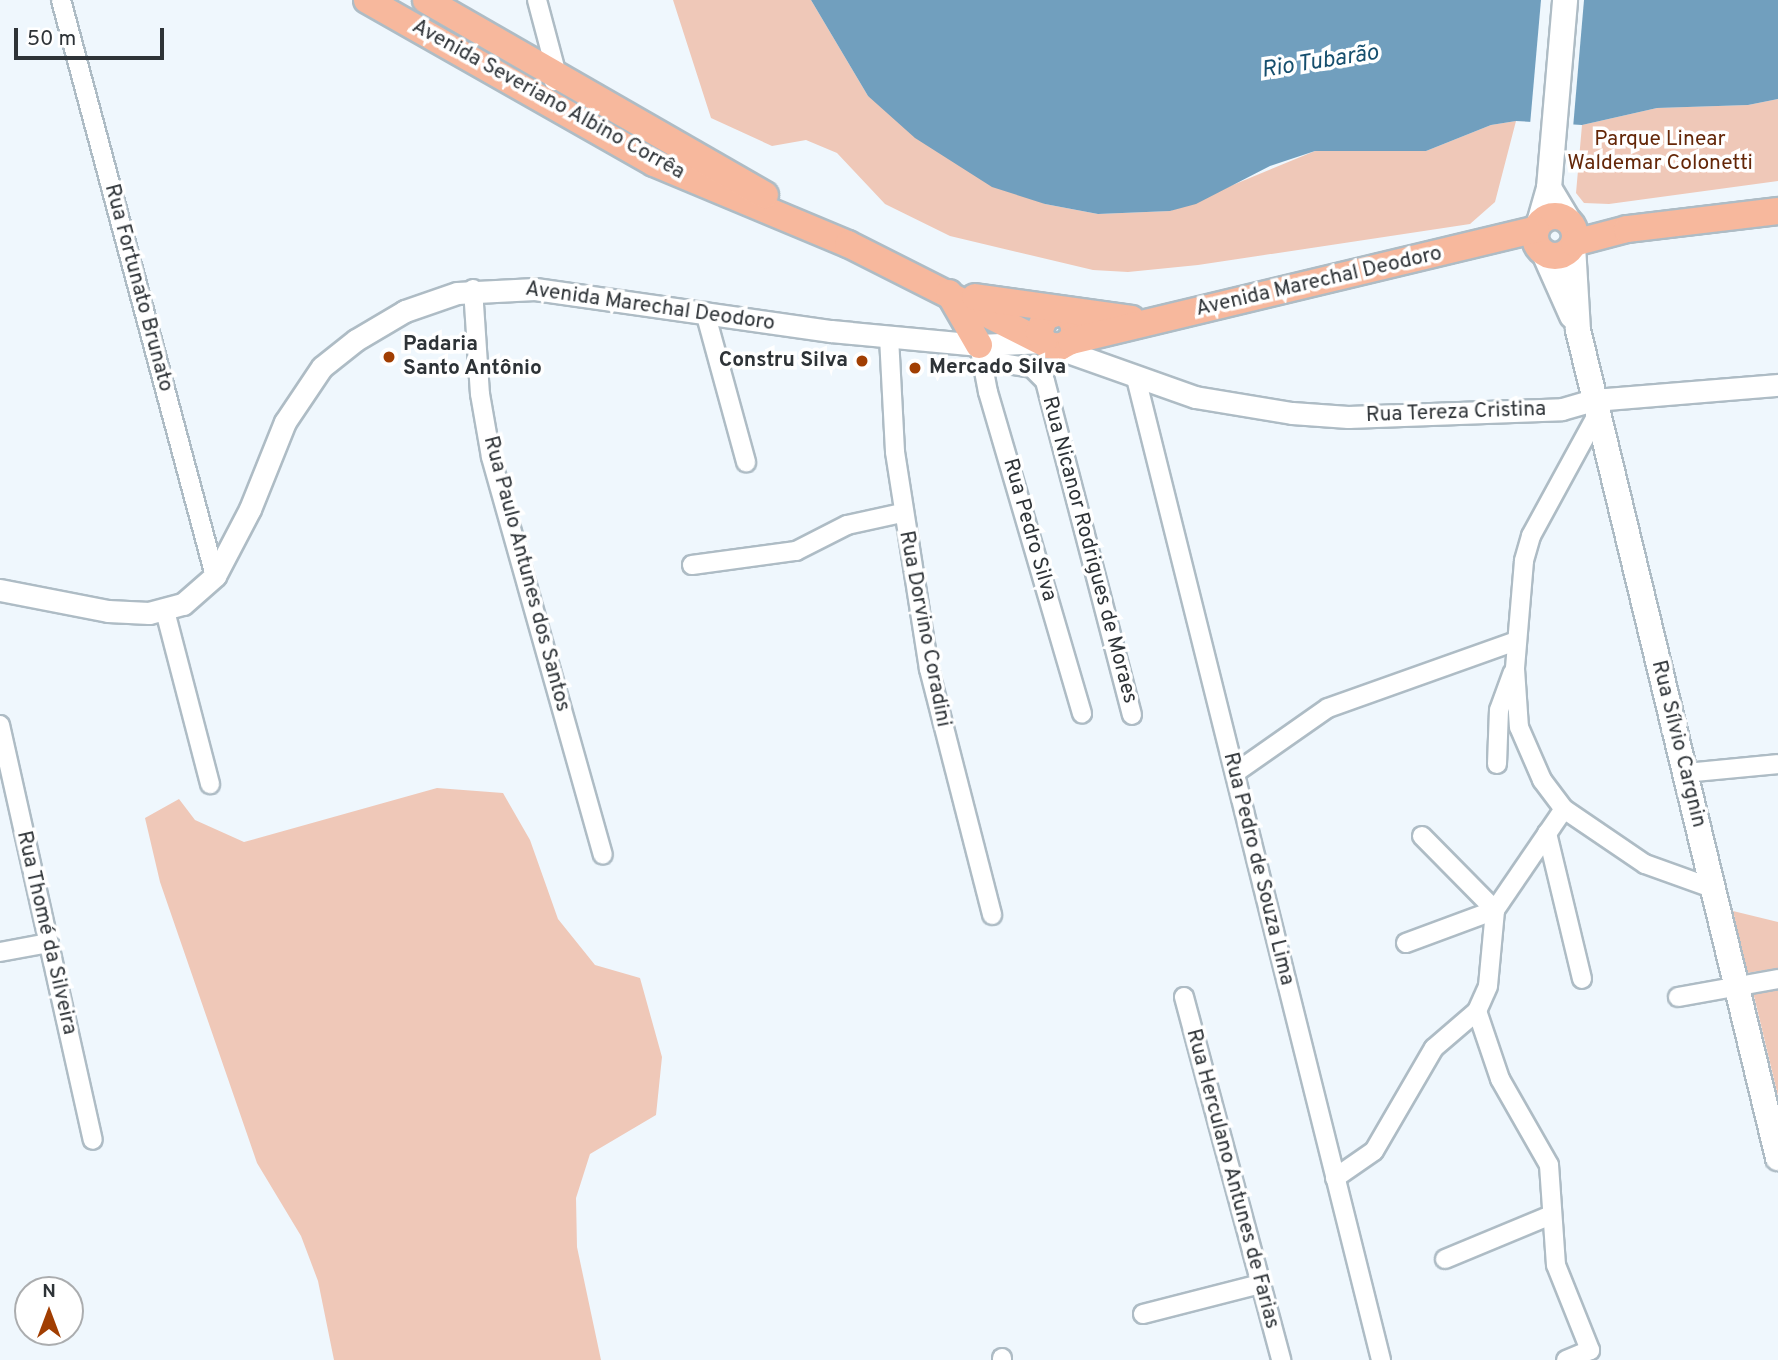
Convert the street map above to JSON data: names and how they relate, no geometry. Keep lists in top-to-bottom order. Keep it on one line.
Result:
{"streets":{"main road":["Avenida Severiano Albino Corrêa","Avenida Marechal Deodoro","Rua Sílvio Cargnin"],"street":["Rua Fortunato Brunato","Rua Tereza Cristina","Rua Pedro Silva","Rua Nicanor Rodrigues de Moraes","Rua Paulo Antunes dos Santos","Rua Dorvino Coradini","Rua Pedro de Souza Lima","Rua Thomé da Silveira","Rua Herculano Antunes de Farias"]},"crossings":[["Avenida Severiano Albino Corrêa","Avenida Marechal Deodoro"],["Avenida Severiano Albino Corrêa","Rua Tereza Cristina"],["Avenida Marechal Deodoro","Rua Fortunato Brunato"],["Avenida Marechal Deodoro","Rua Tereza Cristina"],["Avenida Marechal Deodoro","Rua Pedro Silva"],["Avenida Marechal Deodoro","Rua Nicanor Rodrigues de Moraes"],["Avenida Marechal Deodoro","Rua Paulo Antunes dos Santos"],["Avenida Marechal Deodoro","Rua Dorvino Coradini"],["Avenida Marechal Deodoro","Rua Sílvio Cargnin"],["Rua Tereza Cristina","Rua Sílvio Cargnin"],["Rua Tereza Cristina","Rua Pedro de Souza Lima"],["Rua Pedro Silva","Rua Nicanor Rodrigues de Moraes"]],"water":["Rio Tubarão"],"parks":["Parque Linear Waldemar Colonetti"],"places":["Padaria Santo Antônio","Constru Silva","Mercado Silva"],"scale_bar":"50 m","north":"top"}
